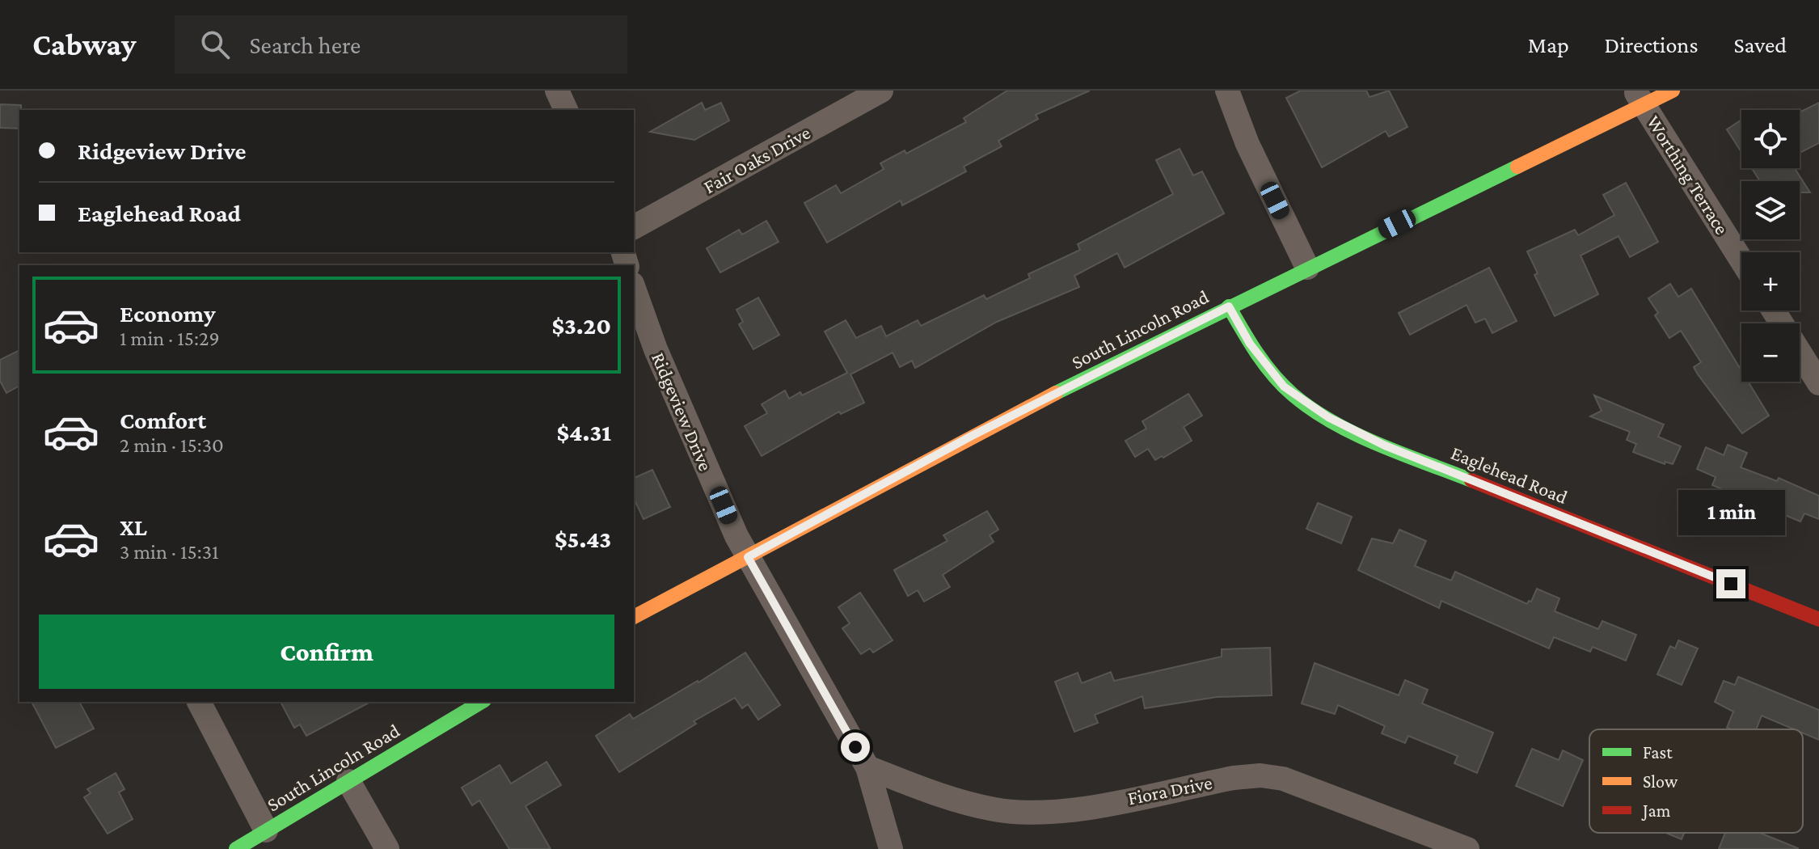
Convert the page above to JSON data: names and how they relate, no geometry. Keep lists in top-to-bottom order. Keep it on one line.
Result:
{"streets":{"street":["Fair Oaks Drive","Worthing Terrace","South Lincoln Road","Ridgeview Drive","Eaglehead Road","Fiora Drive"]},"crossings":[["Worthing Terrace","South Lincoln Road"],["South Lincoln Road","Ridgeview Drive"],["South Lincoln Road","Eaglehead Road"],["Ridgeview Drive","Fiora Drive"]],"legend":["Fast","Slow","Jam"],"page":{"header":"Cabway","search":"Search here","nav":["Map","Directions","Saved"],"map_buttons":["+","−"],"banner":["Ridgeview Drive","Eaglehead Road"],"list":[{"name":"Economy","note":"1 min · 15:29","value":"$3.20"},{"name":"Comfort","note":"2 min · 15:30","value":"$4.31"},{"name":"XL","note":"3 min · 15:31","value":"$5.43"}],"bubble":"1 min","buttons":"Confirm"}}
